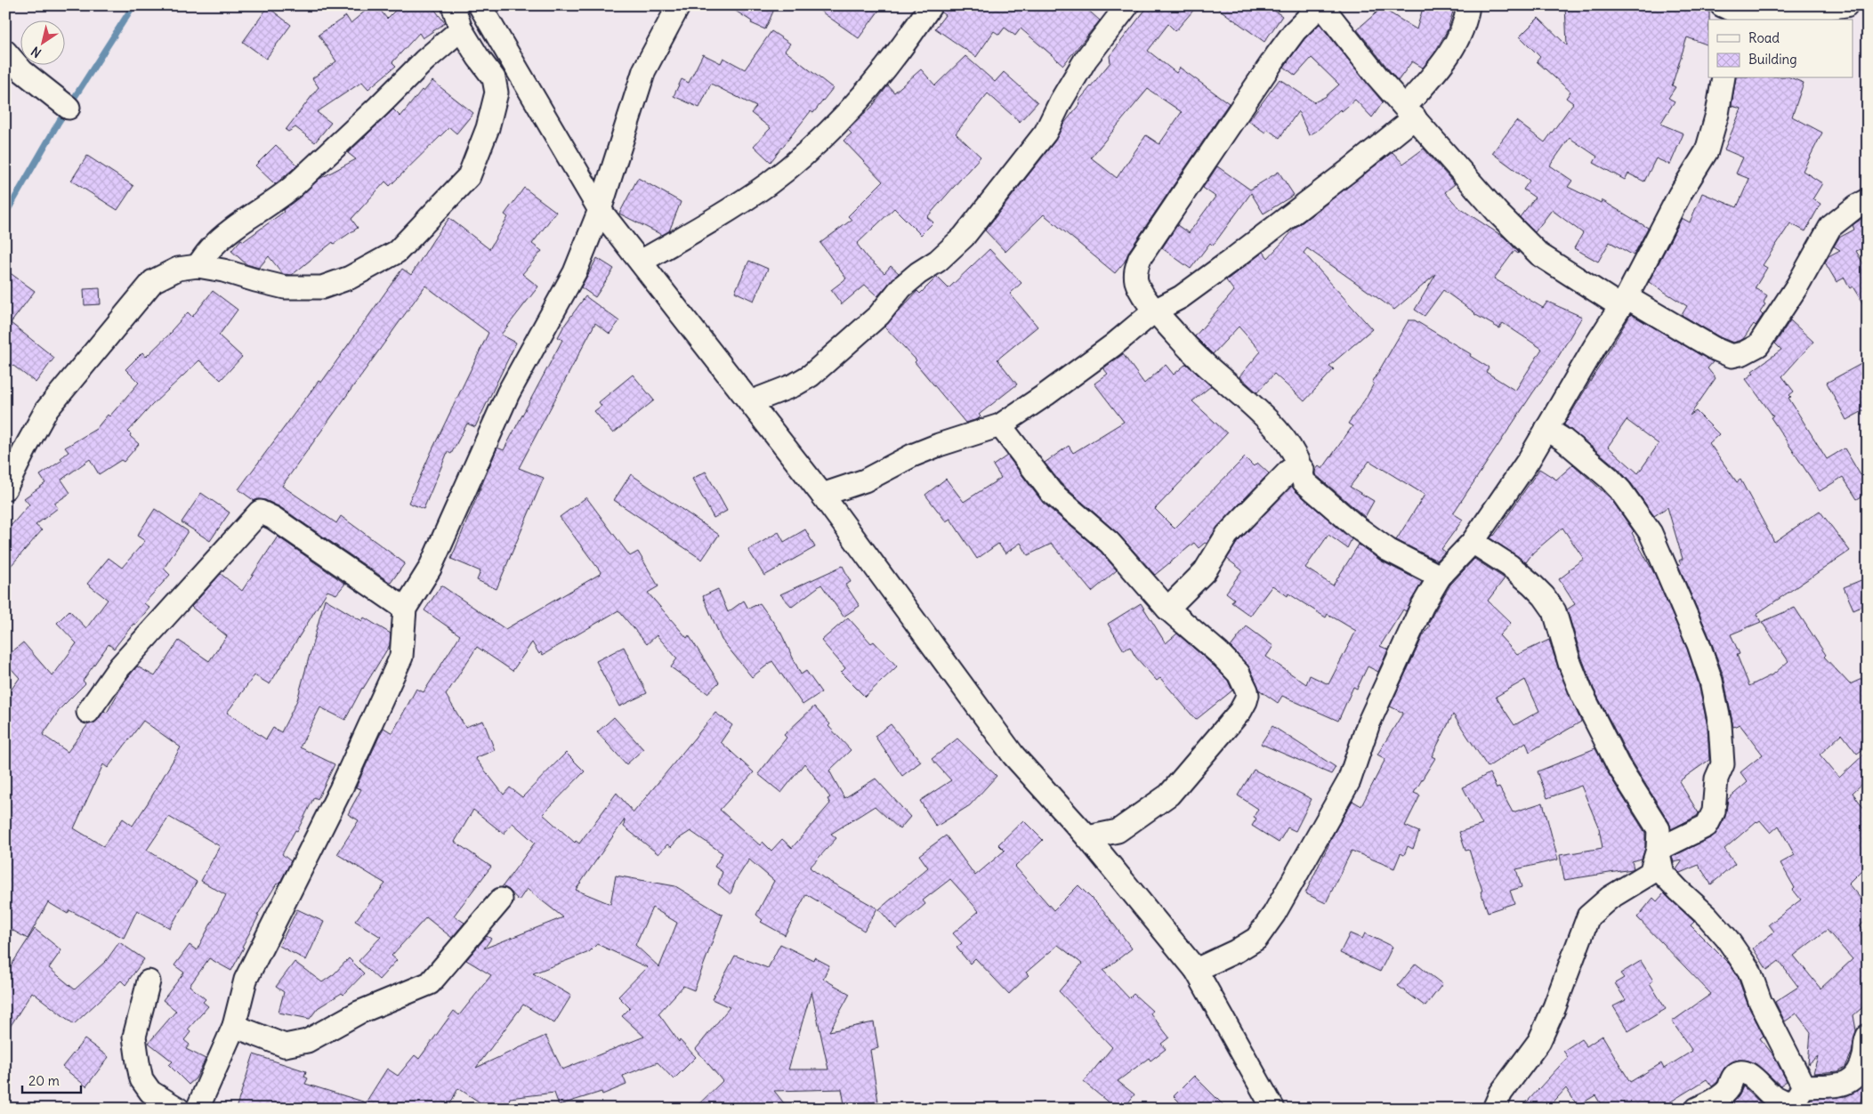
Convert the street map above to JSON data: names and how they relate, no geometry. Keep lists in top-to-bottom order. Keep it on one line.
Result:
{"legend":["Road","Building"],"scale_bar":"20 m","north":"bottom left"}
